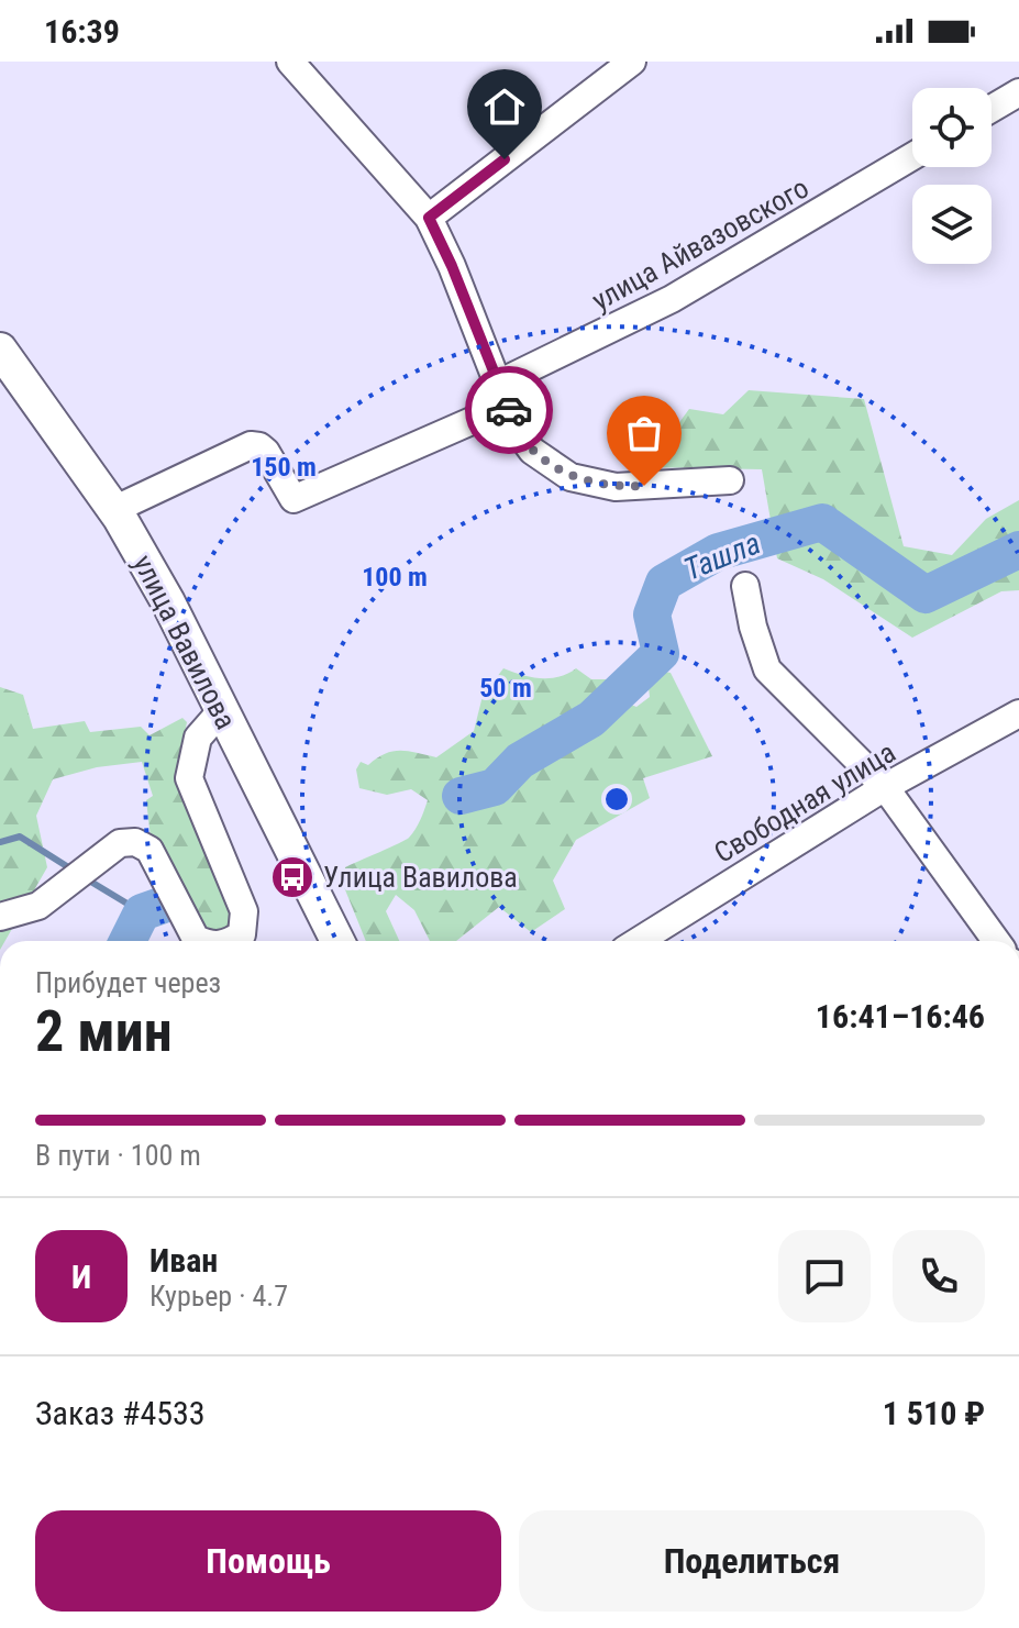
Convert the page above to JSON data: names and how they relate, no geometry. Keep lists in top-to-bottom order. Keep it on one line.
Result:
{"streets":{"main road":["улица Вавилова"],"street":["улица Айвазовского","Свободная улица"]},"crossings":[["улица Айвазовского","улица Вавилова"]],"water":["Ташла"],"places":{"bus stop":["Улица Вавилова"]},"page":{"status":"16:39","heading":["2 мин","Прибудет через","16:41–16:46"],"panel":["Иван","Курьер · 4.7","Заказ #4533","1 510 ₽"],"bar":"В пути · 100 m","round":"И","buttons":["Помощь","Поделиться"]},"rings":["150 m","100 m","50 m"]}
